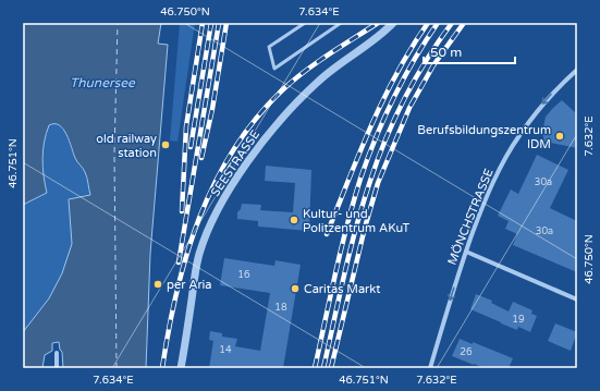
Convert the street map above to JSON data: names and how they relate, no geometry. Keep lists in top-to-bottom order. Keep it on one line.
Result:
{"streets":{"street":["SEESTRASSE","MÖNCHSTRASSE"]},"one_way":["MÖNCHSTRASSE"],"water":["Thunersee"],"places":["Berufsbildungszentrum IDM","old railway station","Kultur- und Politzentrum AKuT","per Aria","Caritas Markt"],"house_numbers":["30a","30a","16","18","19","14","26"],"scale_bar":"50 m","coordinates":["46.750°N","7.634°E","7.632°E","46.751°N"]}
